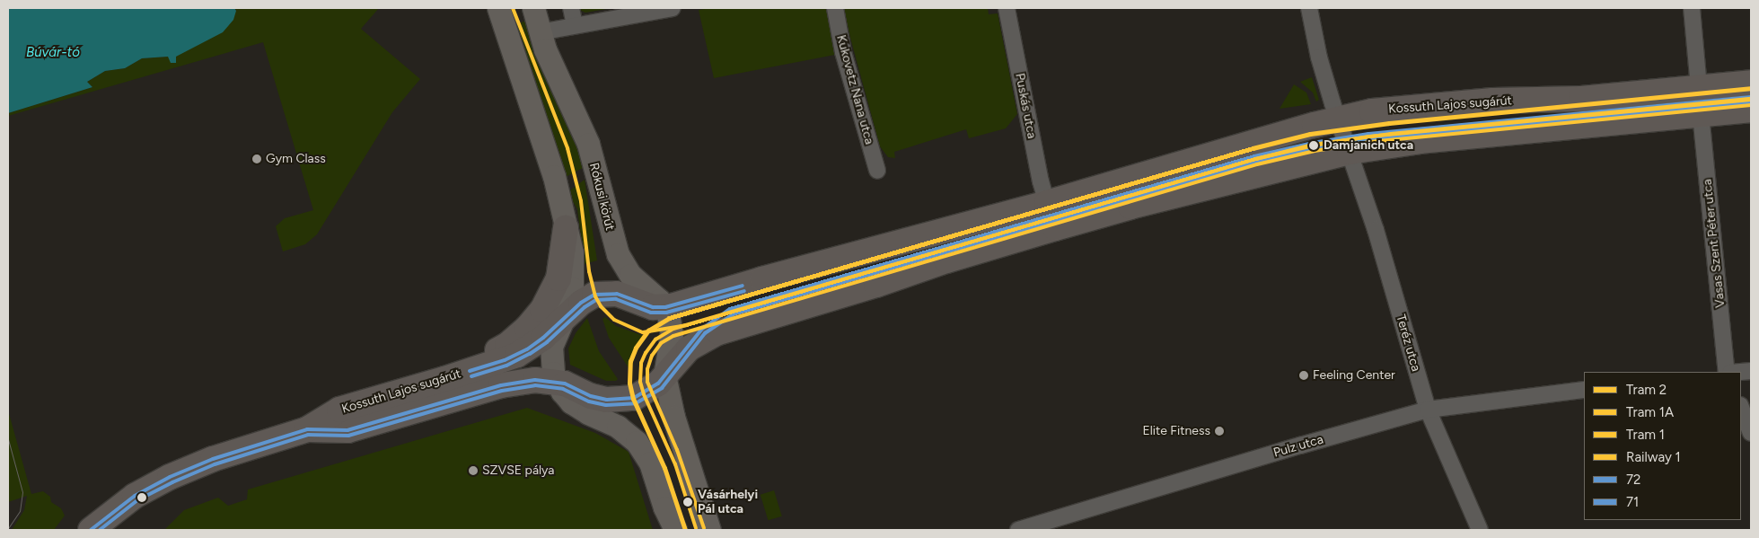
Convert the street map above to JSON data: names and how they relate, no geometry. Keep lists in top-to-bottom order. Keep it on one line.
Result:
{"streets":{"main road":["Kossuth Lajos sugárút","Rókusi körút"],"street":["Kukovetz Nana utca","Puskás utca","Vasas Szent Péter utca","Teréz utca","Pulz utca"]},"crossings":[["Kossuth Lajos sugárút","Puskás utca"],["Kossuth Lajos sugárút","Rókusi körút"],["Kossuth Lajos sugárút","Vasas Szent Péter utca"],["Kossuth Lajos sugárút","Teréz utca"],["Teréz utca","Pulz utca"]],"water":["Búvár-tó"],"places":["Damjanich utca","Gym Class","Feeling Center","Elite Fitness","SZVSE pálya","Vásárhelyi Pál utca"],"lines":["tram line 2","rail line 1","transit line 72","tram line 1A","transit line 71","tram line 1"],"legend":["Tram 2","Tram 1A","Tram 1","Railway 1","72","71"]}
